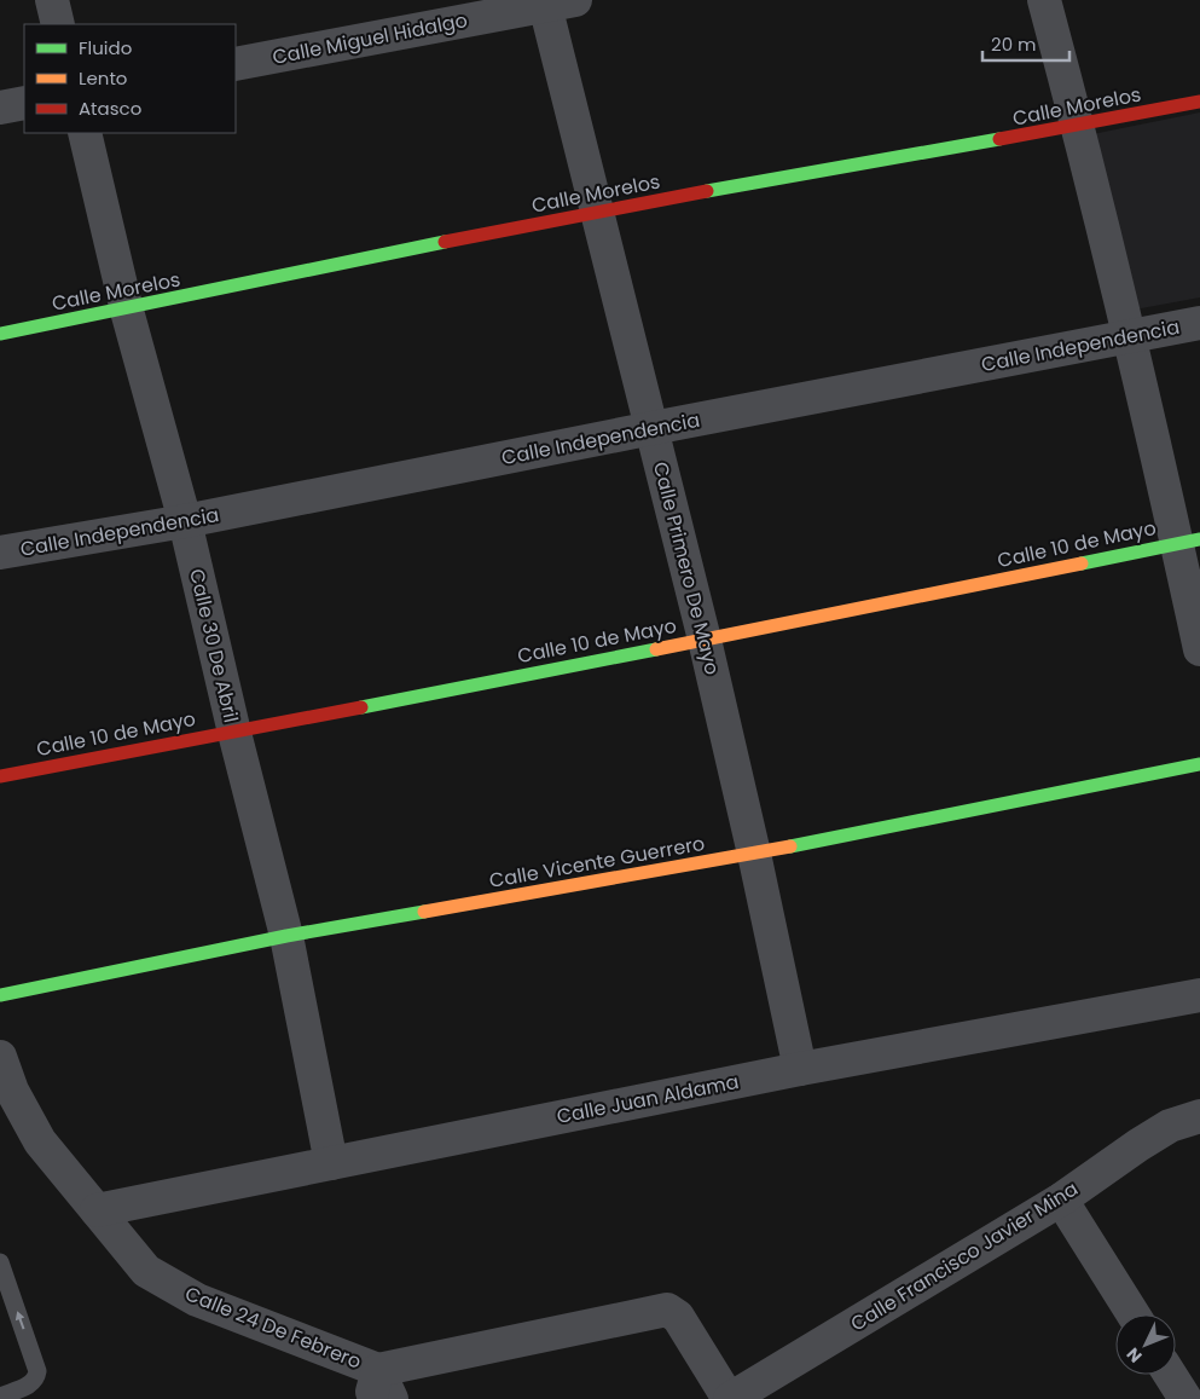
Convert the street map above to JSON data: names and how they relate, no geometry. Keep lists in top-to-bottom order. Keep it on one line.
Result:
{"streets":{"street":["Calle Miguel Hidalgo","Calle Morelos","Calle Independencia","Calle 10 de Mayo","Calle Primero De Mayo","Calle 30 De Abril","Calle Vicente Guerrero","Calle Juan Aldama","Calle Francisco Javier Mina","Calle 24 De Febrero"]},"crossings":[["Calle Miguel Hidalgo","Calle Primero De Mayo"],["Calle Morelos","Calle Primero De Mayo"],["Calle Morelos","Calle 30 De Abril"],["Calle Independencia","Calle Primero De Mayo"],["Calle Independencia","Calle 30 De Abril"],["Calle 10 de Mayo","Calle Primero De Mayo"],["Calle 10 de Mayo","Calle 30 De Abril"],["Calle Primero De Mayo","Calle Vicente Guerrero"],["Calle Primero De Mayo","Calle Juan Aldama"],["Calle 30 De Abril","Calle Vicente Guerrero"],["Calle 30 De Abril","Calle Juan Aldama"],["Calle Juan Aldama","Calle 24 De Febrero"],["Calle Francisco Javier Mina","Calle 24 De Febrero"]],"legend":["Fluido","Lento","Atasco"],"scale_bar":"20 m","north":"bottom left"}
